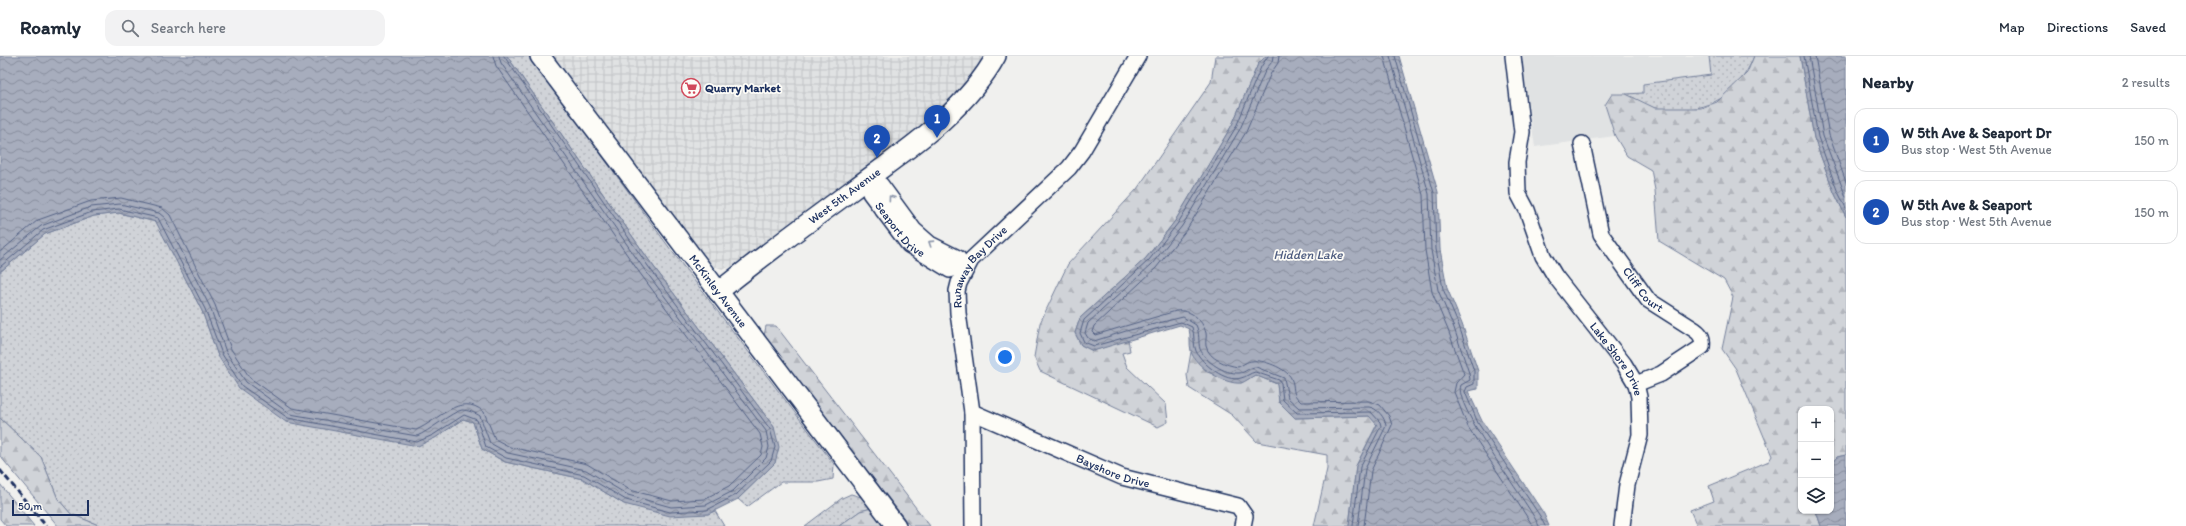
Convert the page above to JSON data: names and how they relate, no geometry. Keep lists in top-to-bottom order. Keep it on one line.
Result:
{"streets":{"main road":["West 5th Avenue","McKinley Avenue"],"street":["Seaport Drive","Runaway Bay Drive","Cliff Court","Lake Shore Drive","Bayshore Drive"]},"crossings":[["West 5th Avenue","Seaport Drive"],["West 5th Avenue","McKinley Avenue"],["Seaport Drive","Runaway Bay Drive"],["Runaway Bay Drive","Bayshore Drive"],["Cliff Court","Lake Shore Drive"]],"water":["Hidden Lake"],"places":{"supermarket":["Quarry Market"]},"scale_bar":"50 m","page":{"header":"Roamly","search":"Search here","nav":["Map","Directions","Saved"],"heading":["Nearby","2 results"],"pins":["1","2"],"list":[{"mark":"1","name":"W 5th Ave & Seaport Dr","note":"Bus stop · West 5th Avenue","value":"150 m"},{"mark":"2","name":"W 5th Ave & Seaport","note":"Bus stop · West 5th Avenue","value":"150 m"}],"map_buttons":["+","−"],"scale":"50 m"}}
